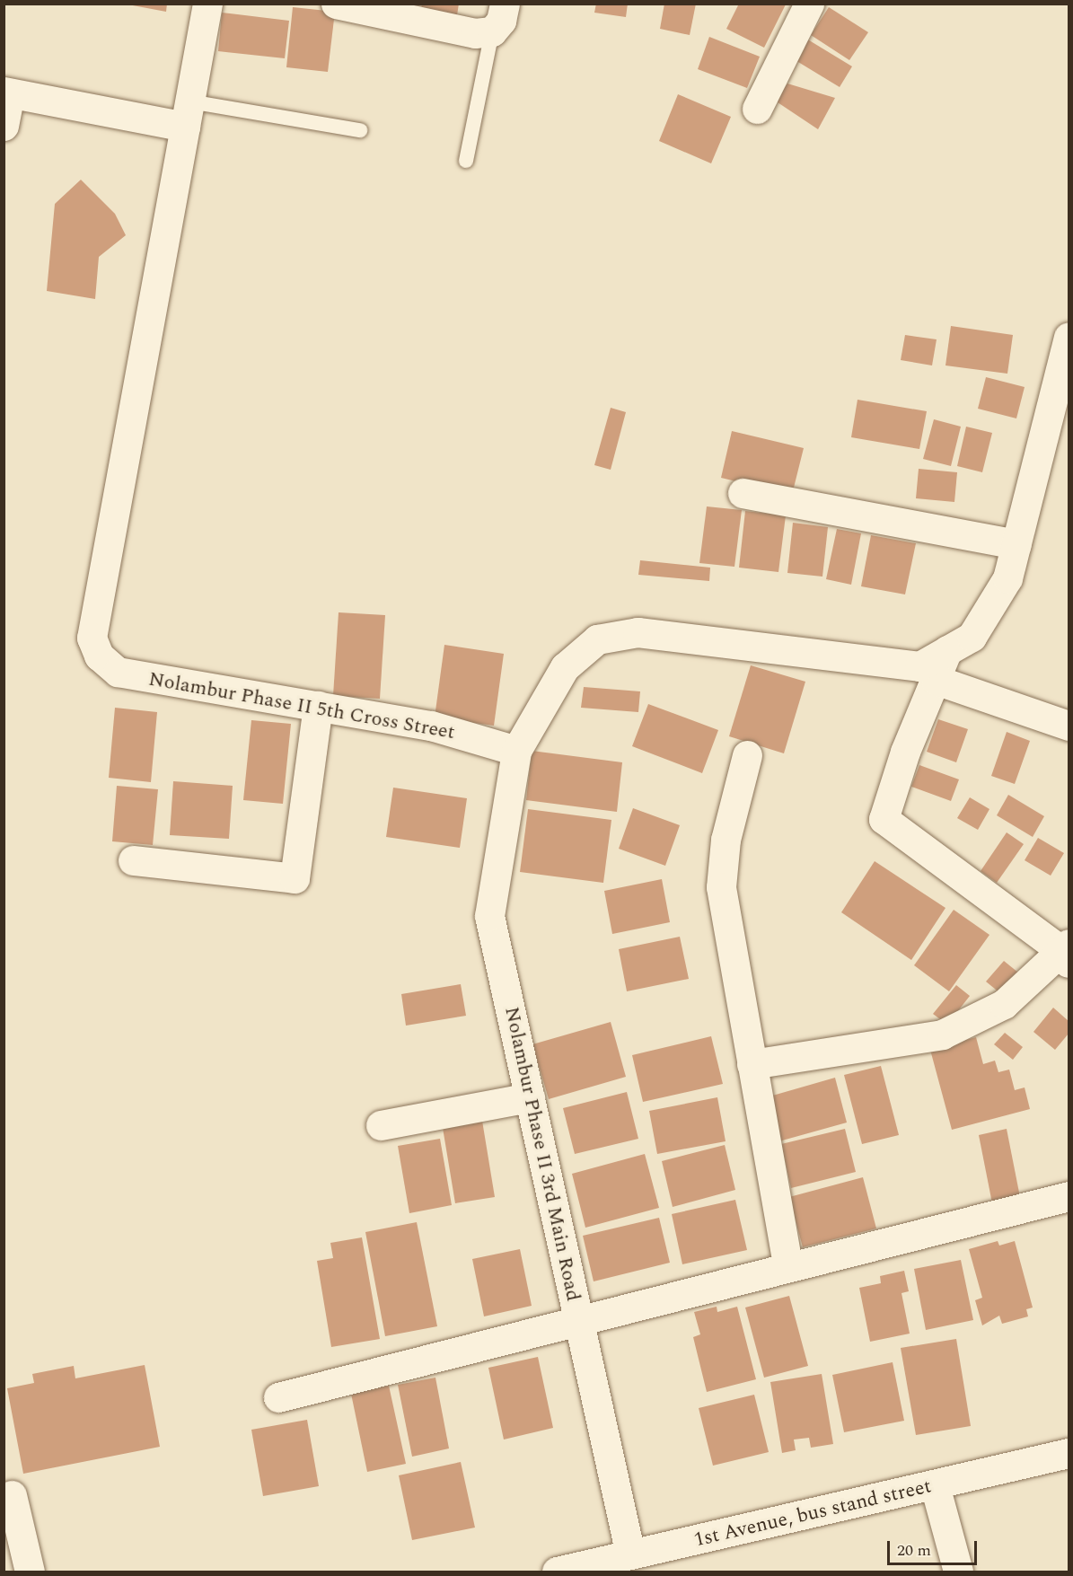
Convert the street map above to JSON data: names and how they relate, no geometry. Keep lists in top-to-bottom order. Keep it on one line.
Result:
{"streets":{"street":["Nolambur Phase II 5th Cross Street","Nolambur Phase II 3rd Main Road","1st Avenue, bus stand street"]},"crossings":[["Nolambur Phase II 5th Cross Street","Nolambur Phase II 3rd Main Road"],["Nolambur Phase II 3rd Main Road","1st Avenue, bus stand street"]],"scale_bar":"20 m"}
